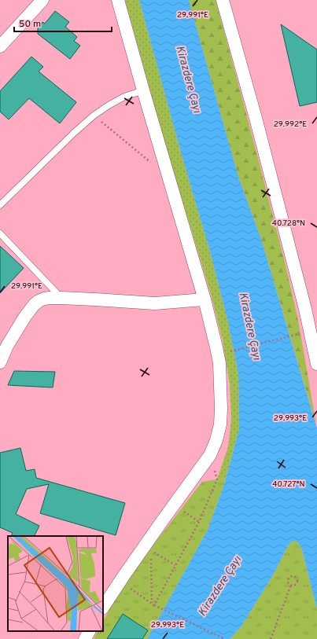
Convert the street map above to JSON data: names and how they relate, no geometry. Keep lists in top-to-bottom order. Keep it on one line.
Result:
{"water":["Kirazdere Çayı"],"scale_bar":"50 m","coordinates":["29.991°E","29.992°E","40.728°N","29.993°E","40.727°N"]}
